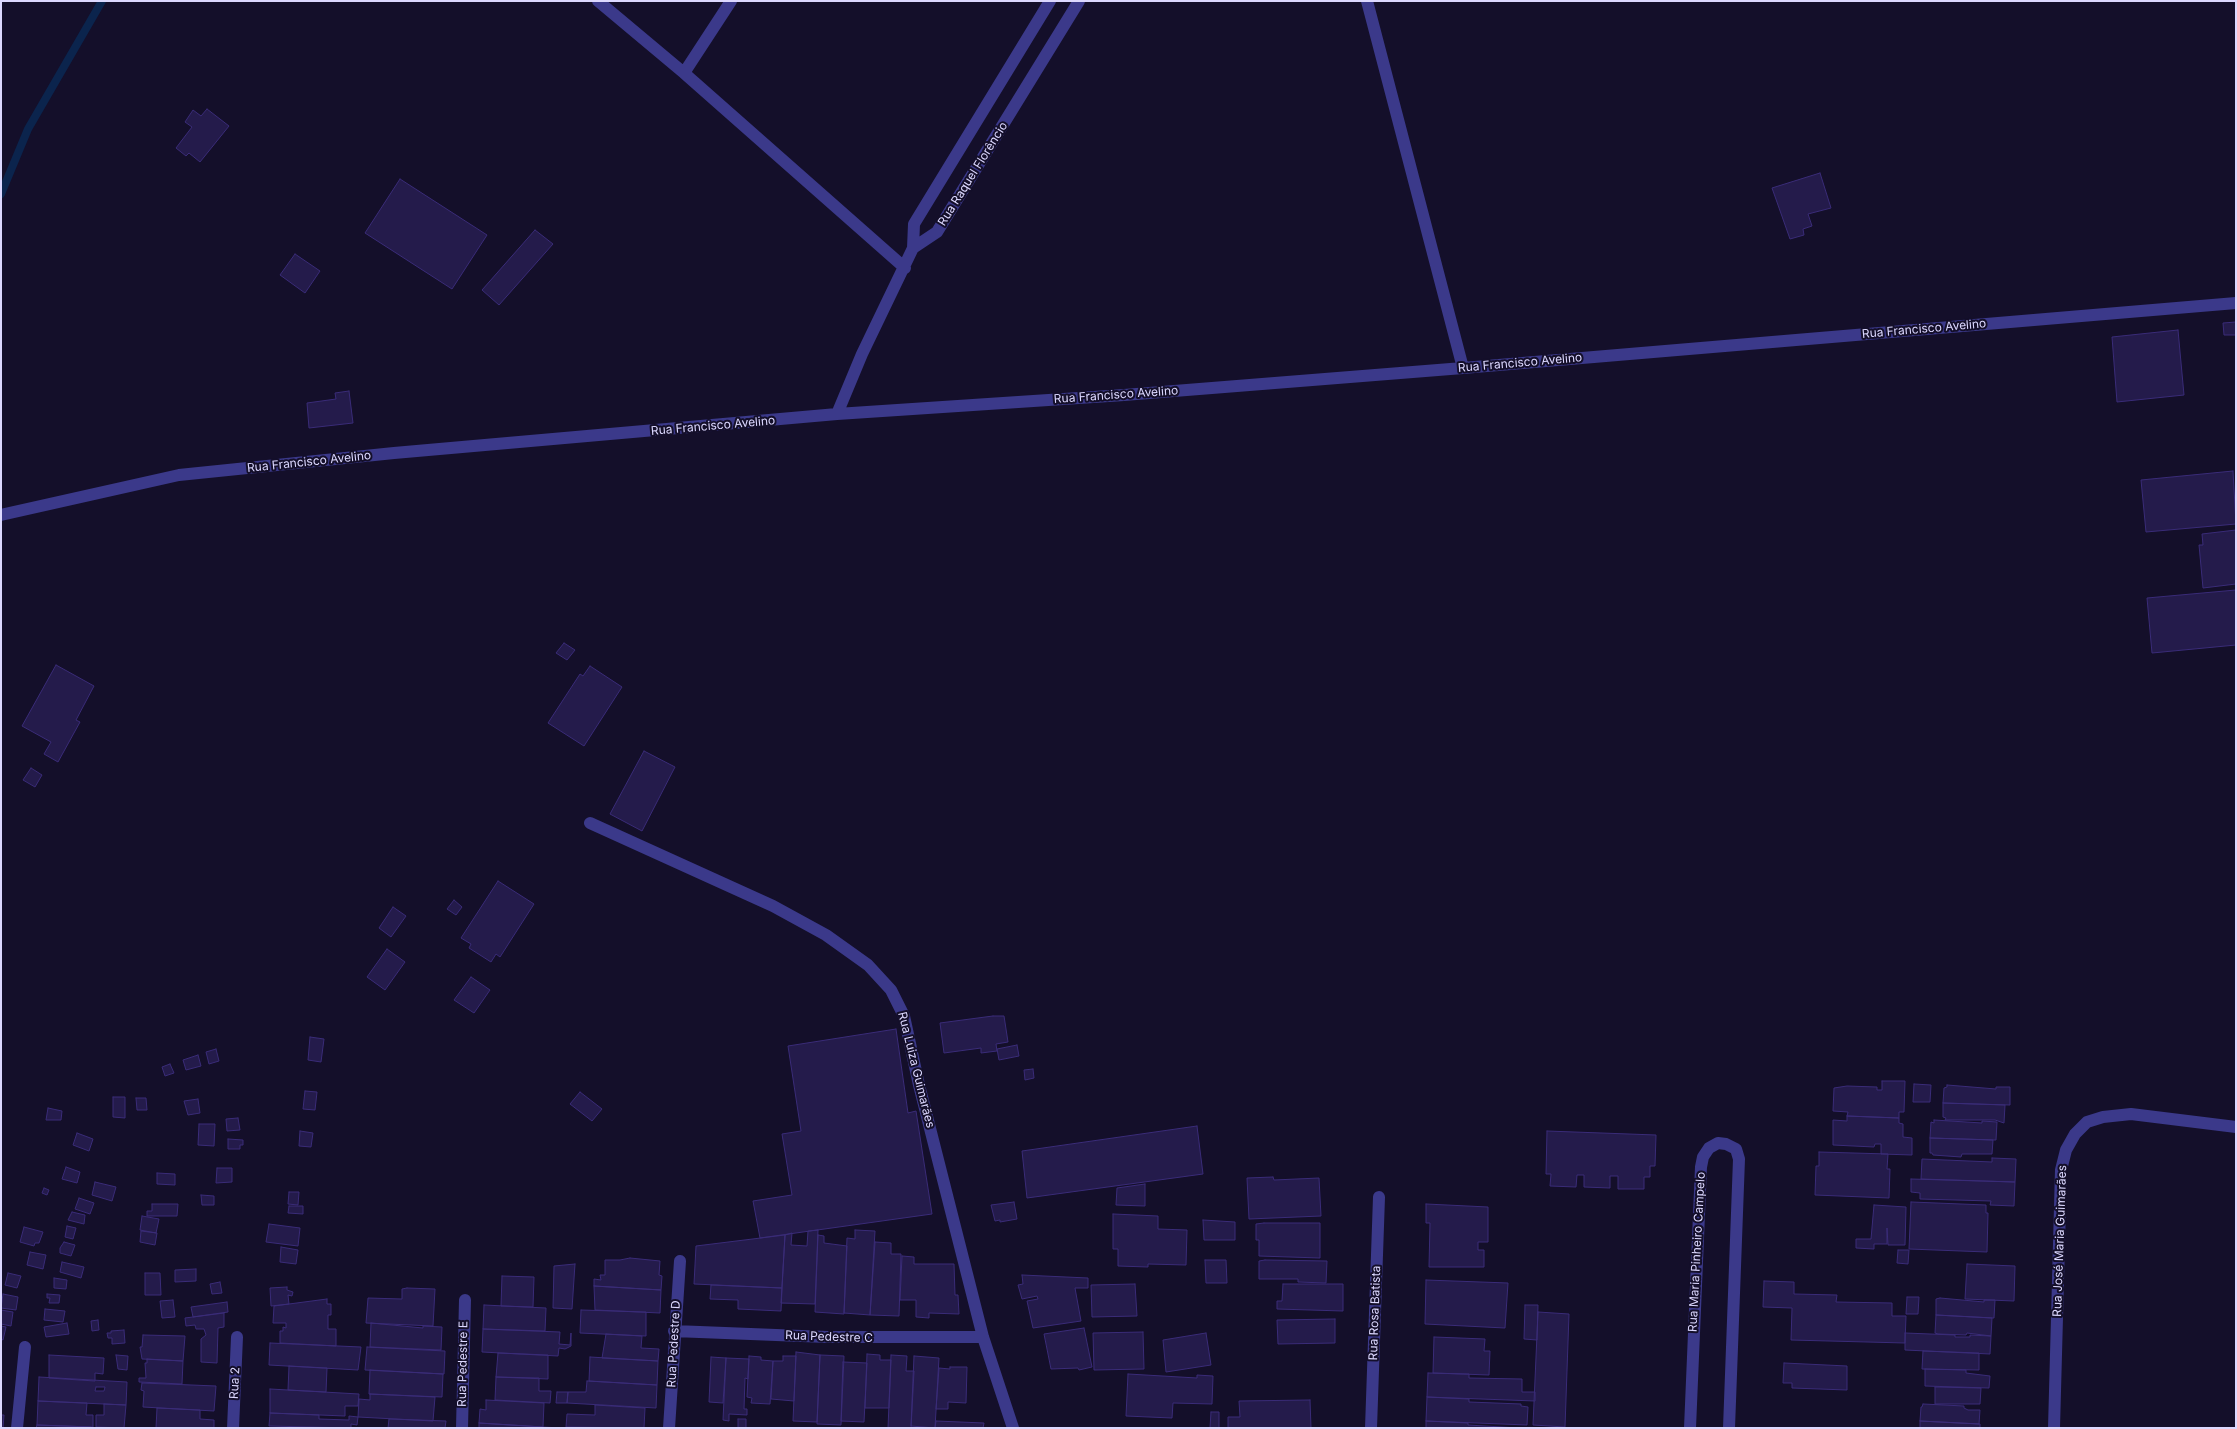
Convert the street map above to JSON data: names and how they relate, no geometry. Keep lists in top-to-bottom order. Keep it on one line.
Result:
{"streets":{"street":["Rua Raquel Florêncio","Rua Francisco Avelino","Rua Luiza Guimarães","Rua José Maria Guimarães","Rua Maria Pinheiro Campelo","Rua Rosa Batista","Rua Pedestre C","Rua Pedestre D","Rua Pedestre E","Rua 2"]},"crossings":[["Rua Luiza Guimarães","Rua Pedestre C"],["Rua Pedestre C","Rua Pedestre D"]]}
